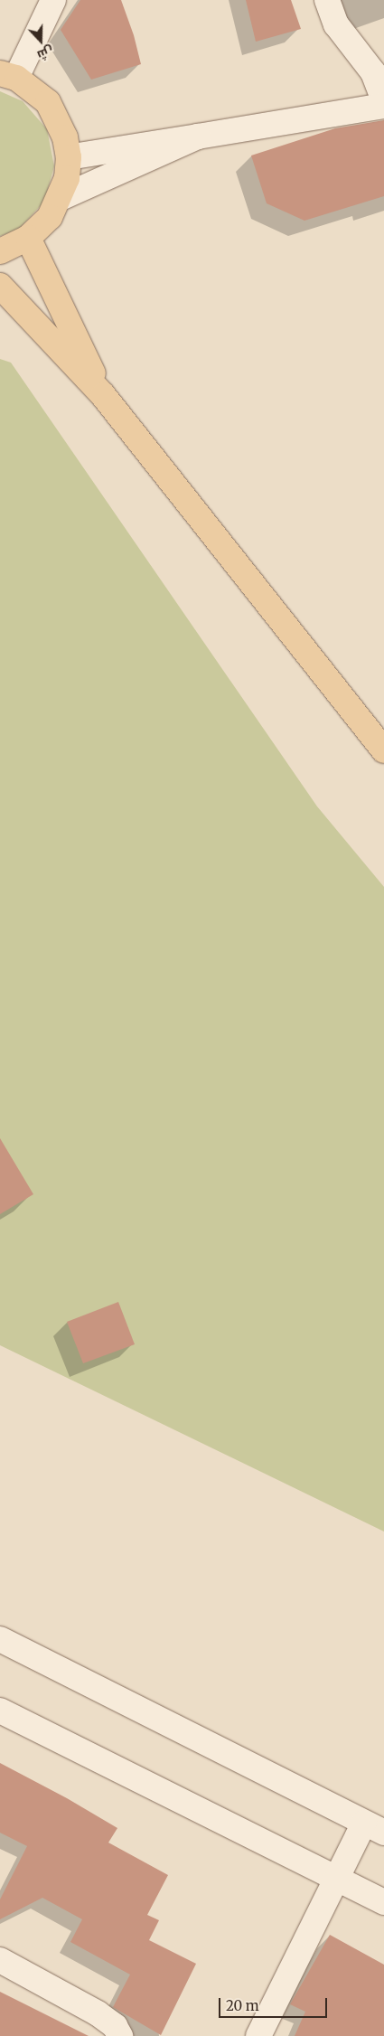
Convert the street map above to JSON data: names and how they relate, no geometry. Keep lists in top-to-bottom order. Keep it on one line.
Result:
{"scale_bar":"20 m","north":"bottom"}
